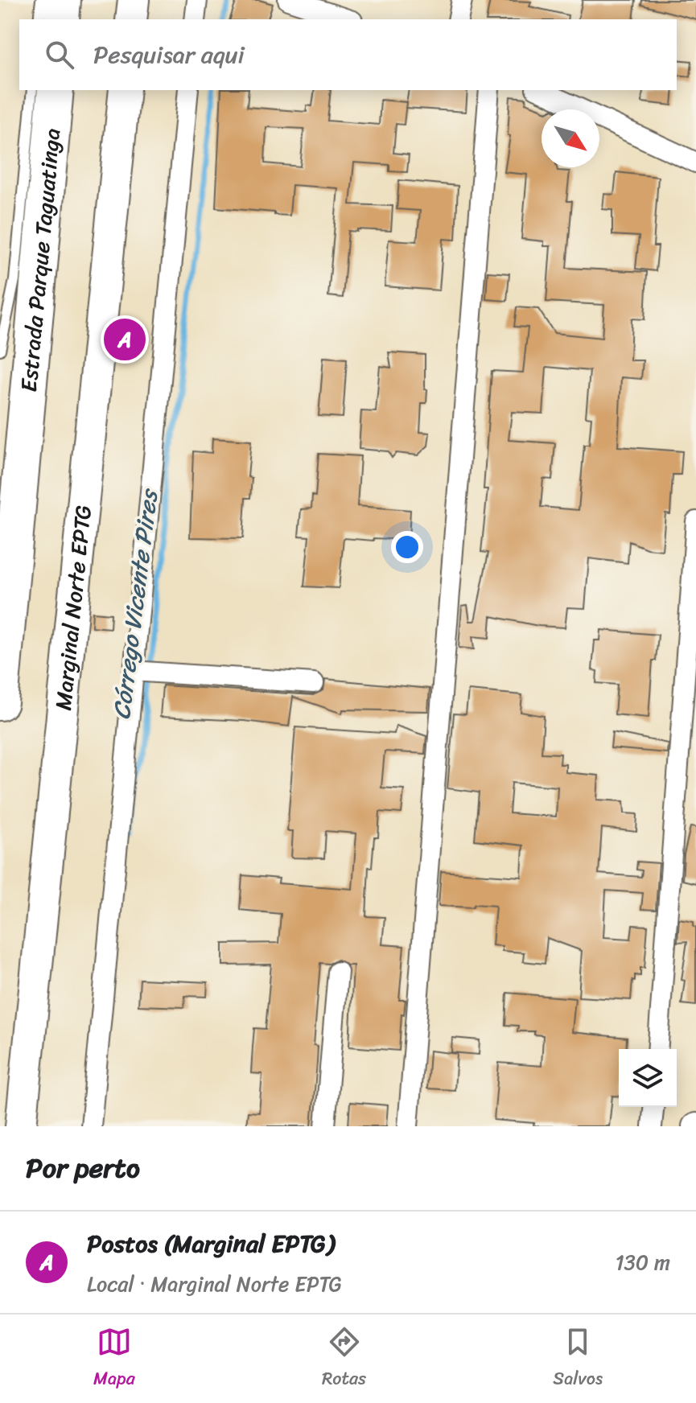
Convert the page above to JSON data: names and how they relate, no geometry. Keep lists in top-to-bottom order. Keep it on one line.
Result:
{"streets":{"highway":["Estrada Parque Taguatinga"],"main road":["Marginal Norte EPTG"]},"water":["Córrego Vicente Pires"],"north":"bottom right","page":{"search":"Pesquisar aqui","pins":"A","heading":"Por perto","list":[{"mark":"A","name":"Postos (Marginal EPTG)","note":"Local · Marginal Norte EPTG","value":"130 m"}],"nav":["Mapa","Rotas","Salvos"]}}
